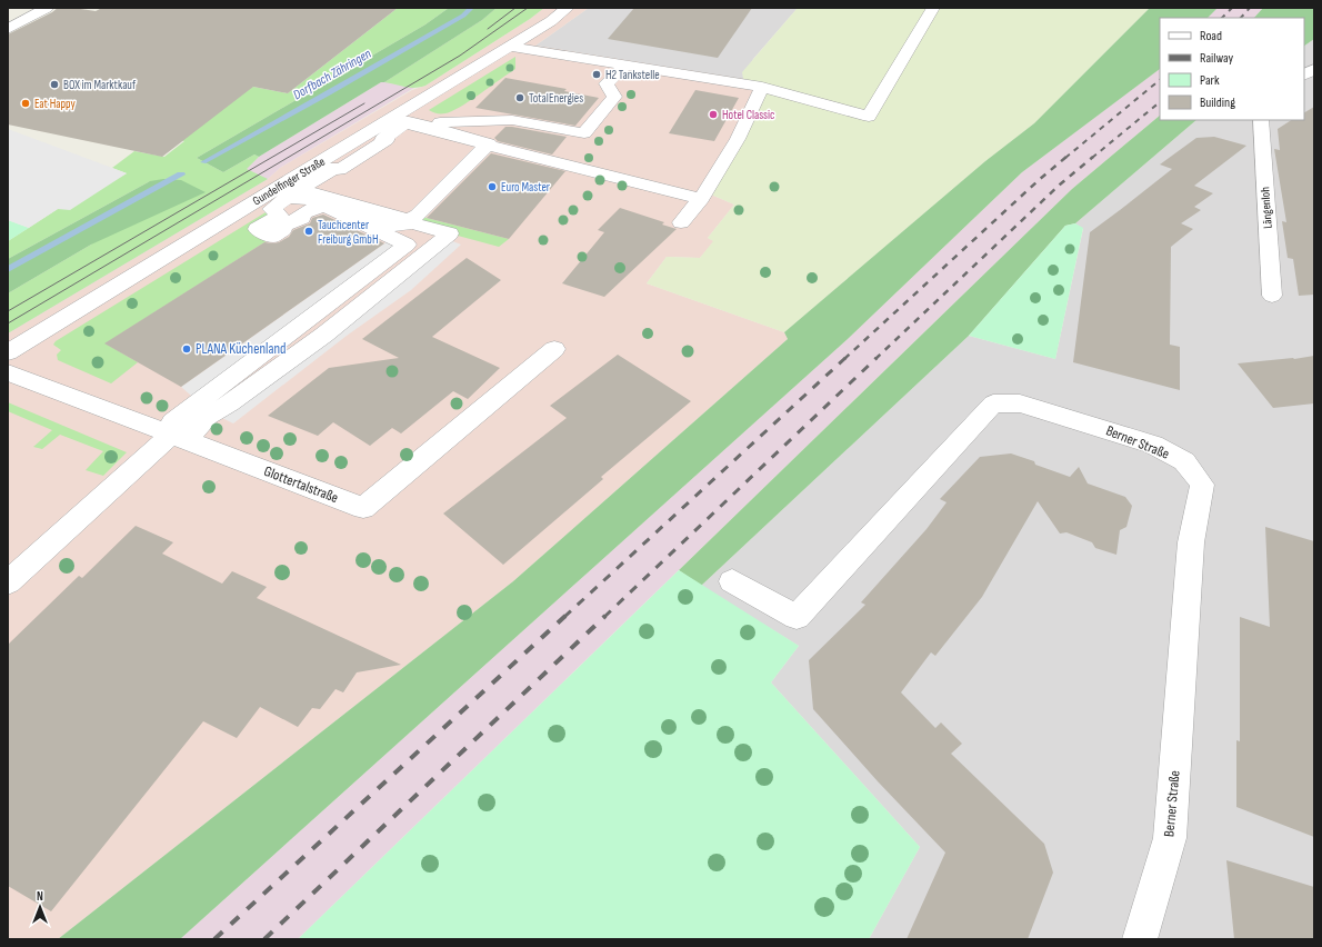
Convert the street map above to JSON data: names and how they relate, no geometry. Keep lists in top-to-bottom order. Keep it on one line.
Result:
{"streets":{"street":["Gundelfinger Straße","Längenloh","Berner Straße","Glottertalstraße"]},"water":["Dorfbach Zähringen"],"places":["H2 Tankstelle","BOX im Marktkauf","TotalEnergies","Eat Happy","Hotel Classic","Euro Master","Tauchcenter Freiburg GmbH","PLANA Küchenland"],"legend":["Road","Railway","Park","Building"],"north":"top"}
